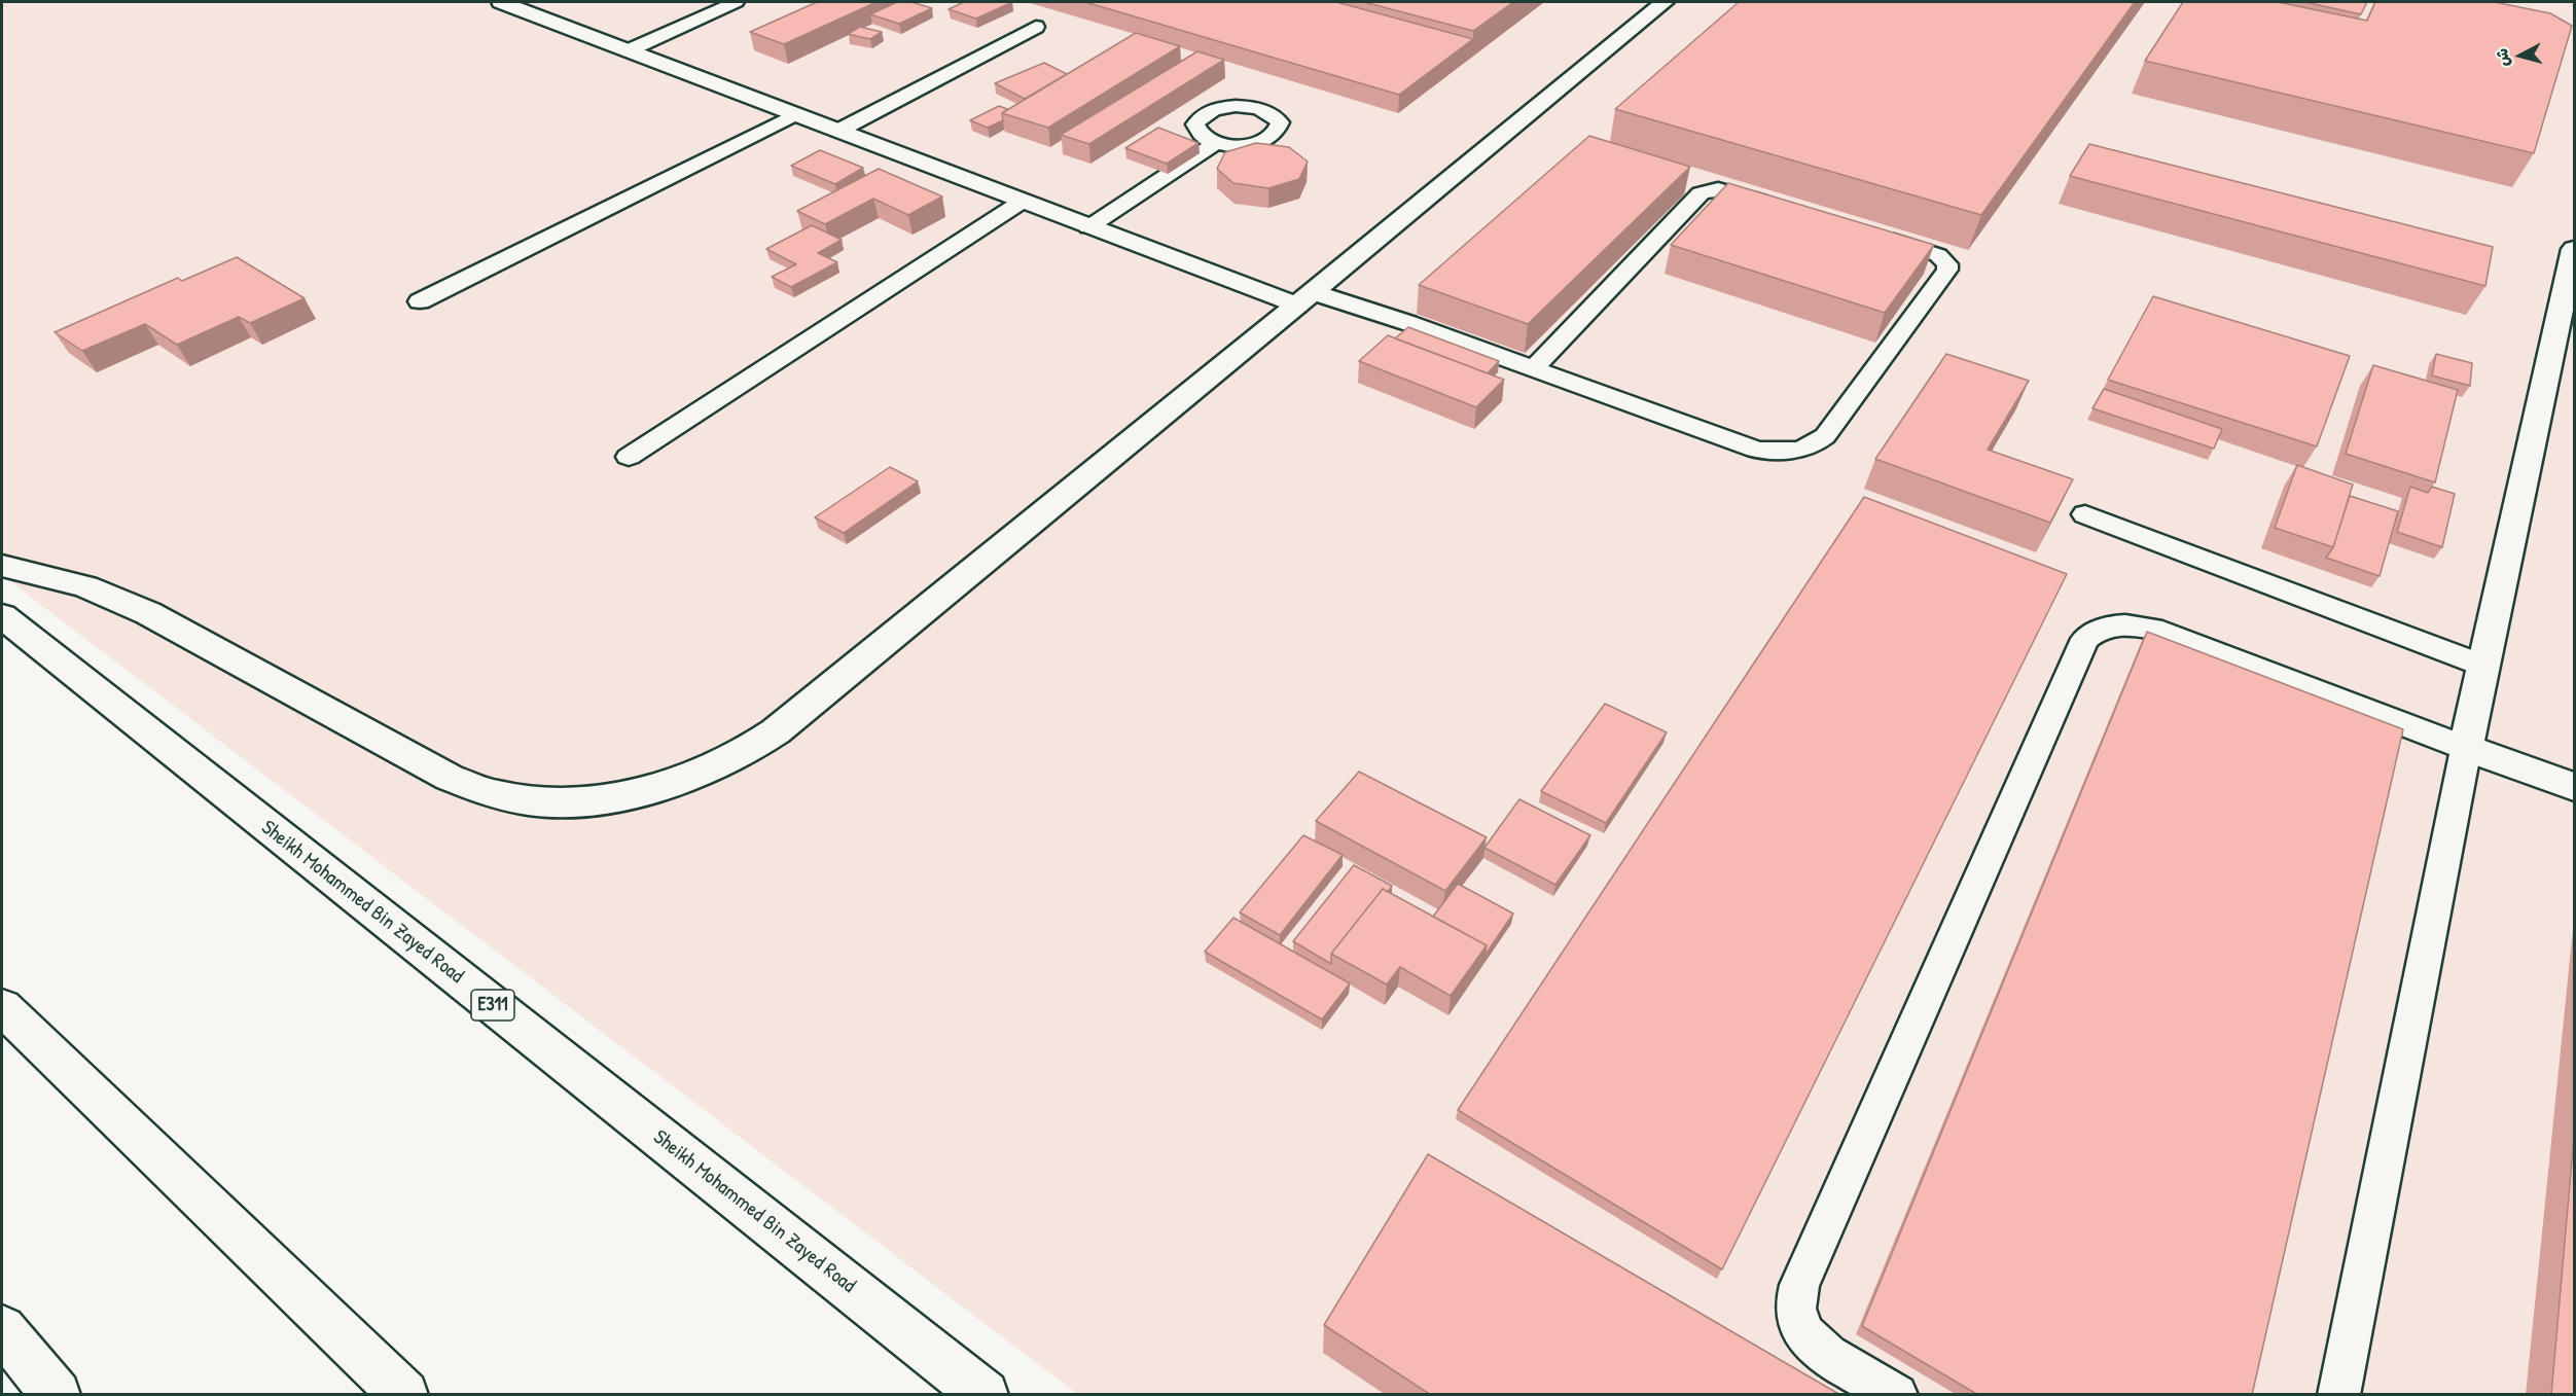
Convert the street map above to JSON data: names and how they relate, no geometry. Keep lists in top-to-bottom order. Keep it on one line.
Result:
{"streets":{"main road":["Sheikh Mohammed Bin Zayed Road","E311"]},"north":"left"}
